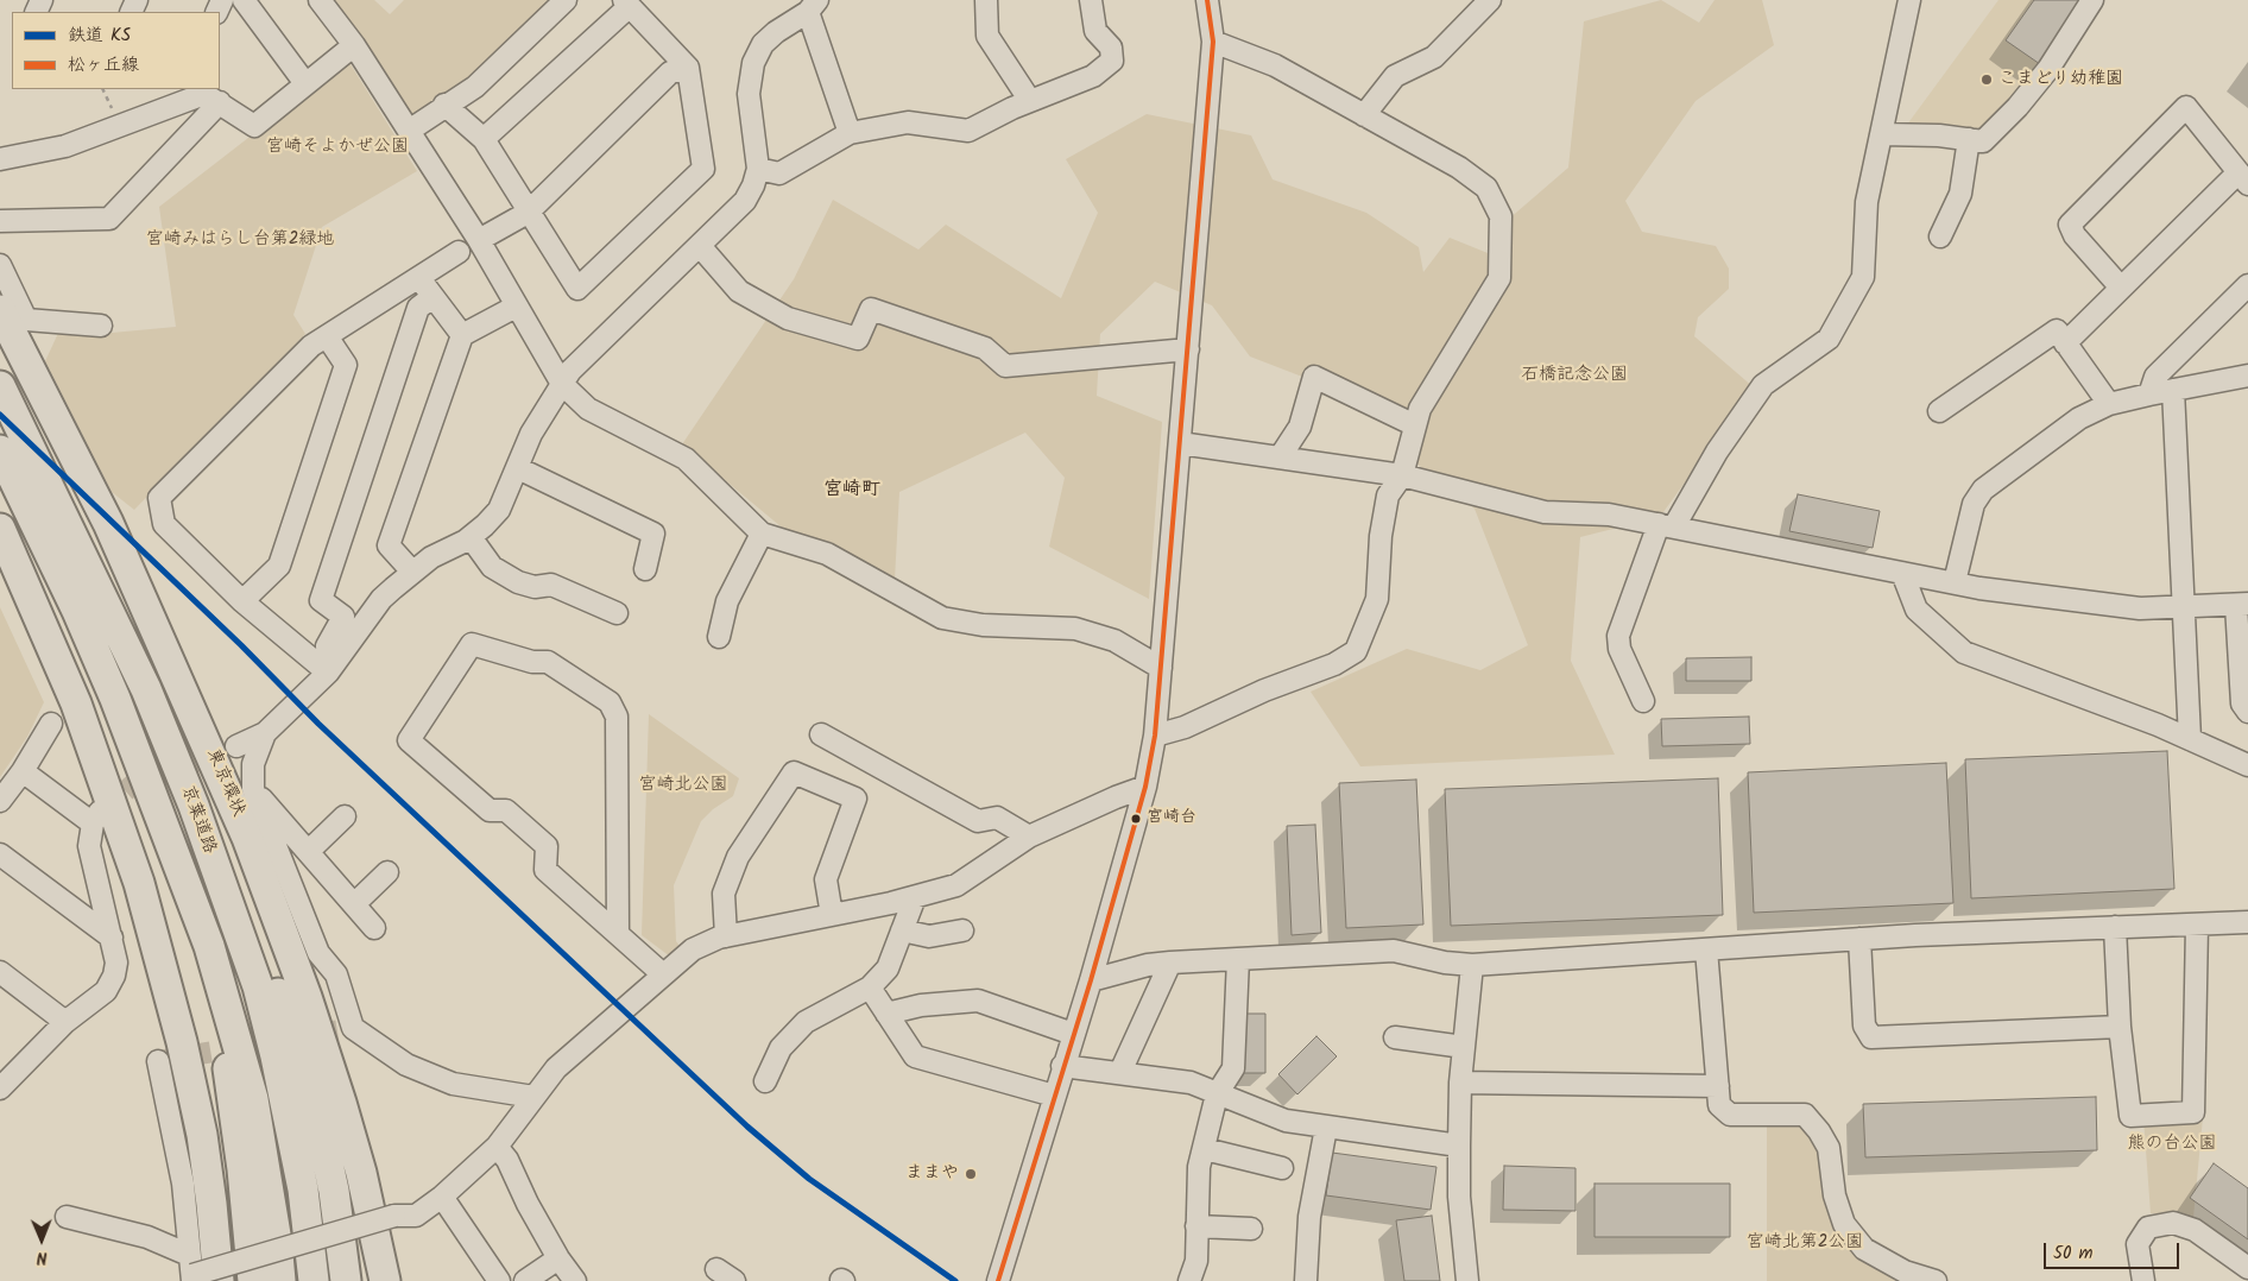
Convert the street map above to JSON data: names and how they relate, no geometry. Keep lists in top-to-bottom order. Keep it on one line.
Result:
{"streets":{"highway":["東京環状","京葉道路"]},"districts":["宮崎町"],"parks":["宮崎そよかぜ公園","宮崎みはらし台第2緑地","石橋記念公園","宮崎北公園","熊の台公園","宮崎北第2公園"],"places":["こまどり幼稚園","宮崎台","ままや"],"lines":["transit line 松ヶ丘線","rail line KS"],"legend":["鉄道 KS","松ヶ丘線"],"scale_bar":"50 m","north":"bottom"}
